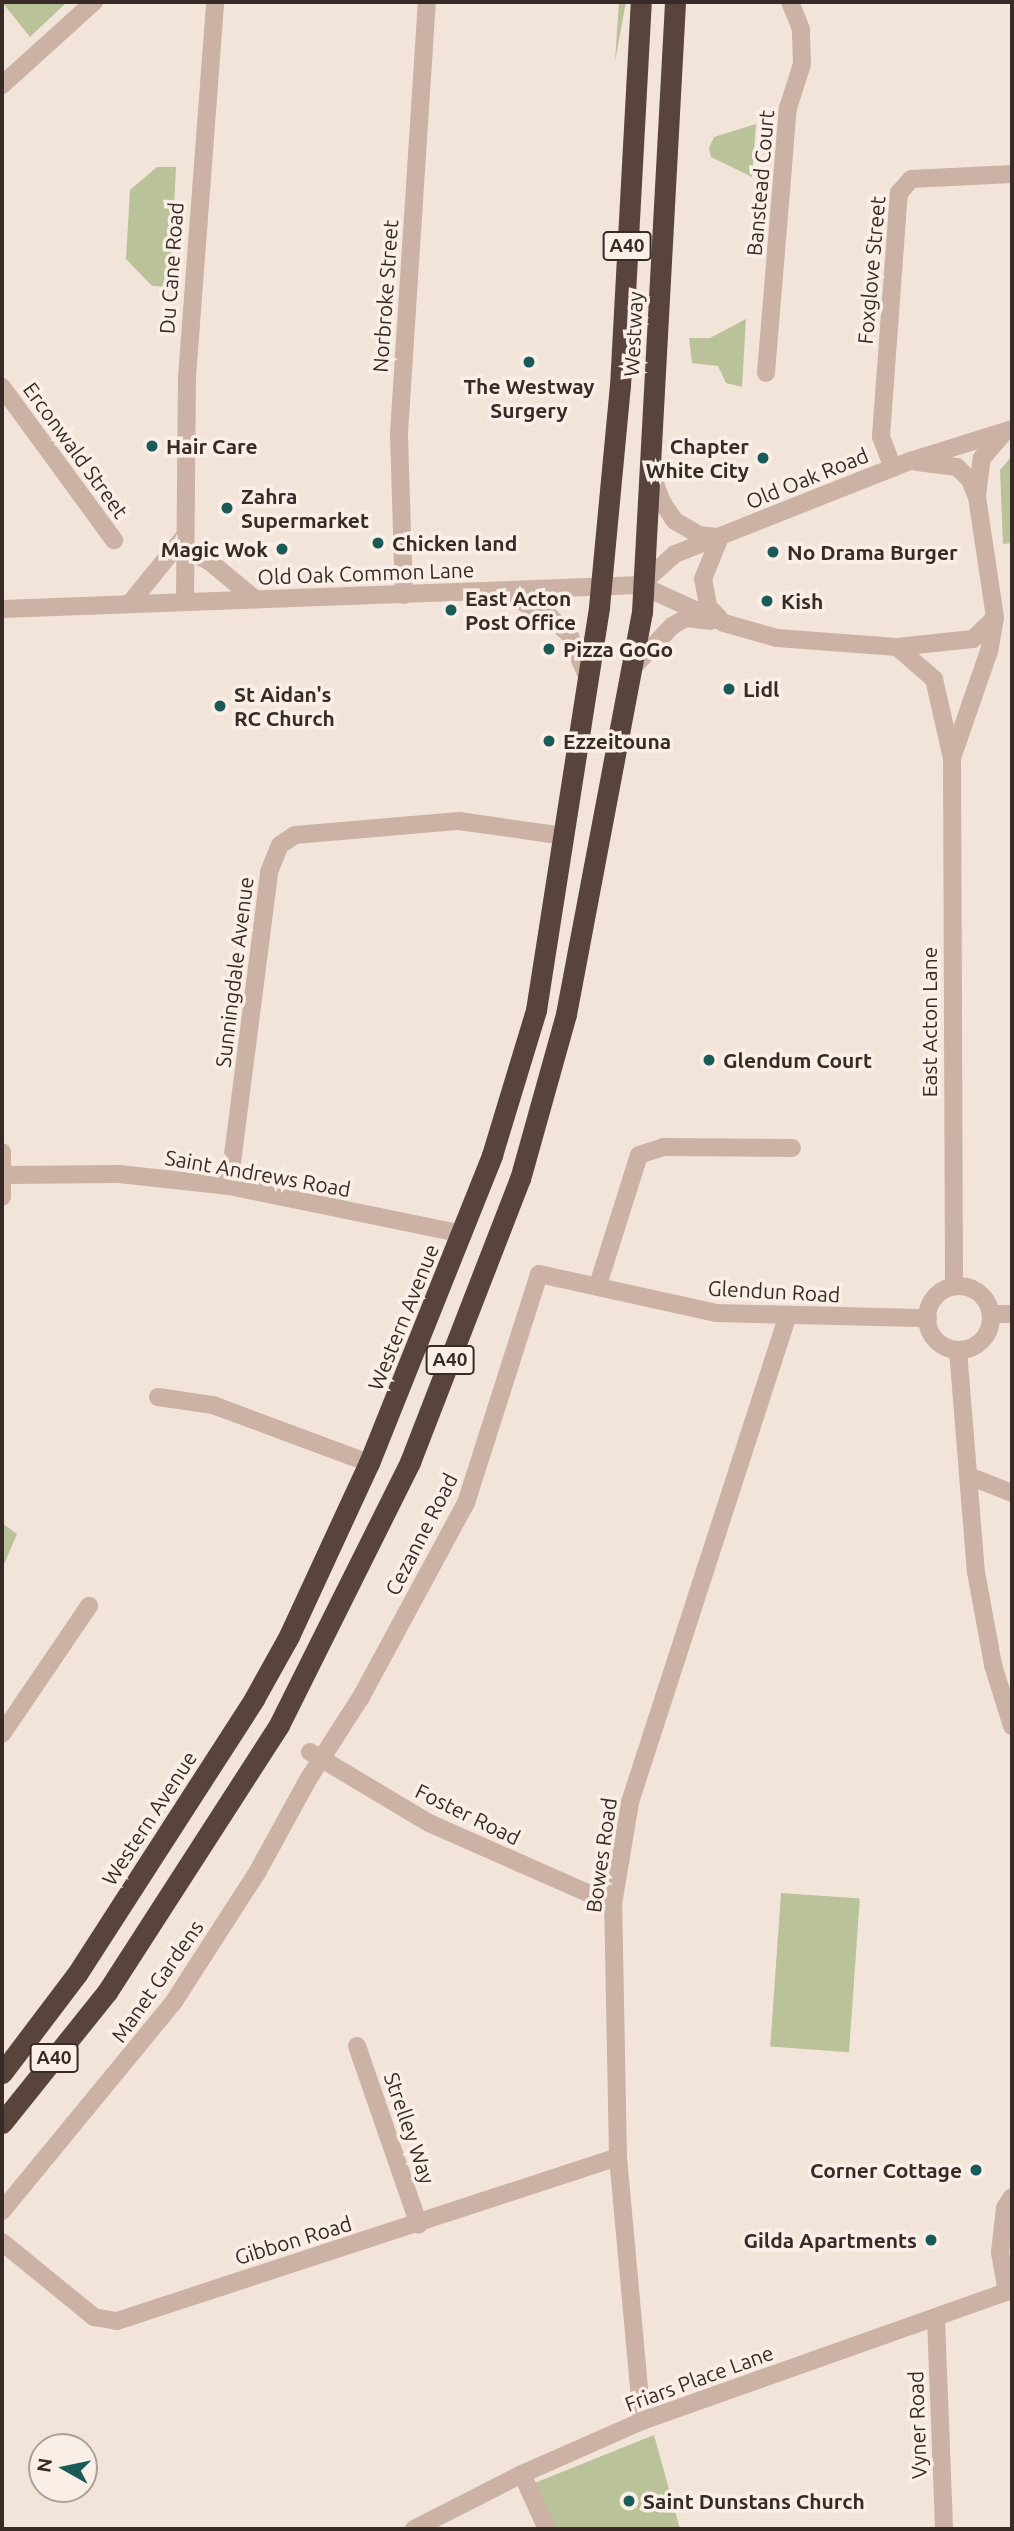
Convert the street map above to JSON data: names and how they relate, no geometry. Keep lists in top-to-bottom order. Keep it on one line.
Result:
{"streets":{"highway":["A40","Westway","Western Avenue"],"street":["Banstead Court","Du Cane Road","Foxglove Street","Norbroke Street","Erconwald Street","Old Oak Road","Old Oak Common Lane","Sunningdale Avenue","East Acton Lane","Saint Andrews Road","Glendun Road","Cezanne Road","Foster Road","Bowes Road","Manet Gardens","Strelley Way","Gibbon Road","Friars Place Lane","Vyner Road"]},"crossings":[["A40","Westway"],["A40","Old Oak Road"],["A40","Old Oak Common Lane"],["Du Cane Road","Old Oak Common Lane"],["Foxglove Street","Old Oak Road"],["Norbroke Street","Old Oak Common Lane"],["Westway","Old Oak Road"],["Westway","Old Oak Common Lane"],["Westway","Western Avenue"],["Old Oak Road","Old Oak Common Lane"],["Old Oak Road","East Acton Lane"],["Old Oak Common Lane","East Acton Lane"],["Old Oak Common Lane","Western Avenue"],["Sunningdale Avenue","Saint Andrews Road"],["Sunningdale Avenue","Western Avenue"],["East Acton Lane","Glendun Road"],["Saint Andrews Road","Western Avenue"],["Glendun Road","Cezanne Road"],["Glendun Road","Bowes Road"],["Cezanne Road","Foster Road"],["Cezanne Road","Manet Gardens"],["Foster Road","Bowes Road"],["Foster Road","Manet Gardens"],["Bowes Road","Gibbon Road"],["Bowes Road","Friars Place Lane"],["Strelley Way","Gibbon Road"],["Friars Place Lane","Vyner Road"]],"places":["The Westway Surgery","Hair Care","Chapter White City","Zahra Supermarket","Chicken land","Magic Wok","No Drama Burger","Kish","East Acton Post Office","Pizza GoGo","Lidl","St Aidan's RC Church","Ezzeitouna","Glendum Court","Corner Cottage","Gilda Apartments","Saint Dunstans Church"],"north":"left"}
